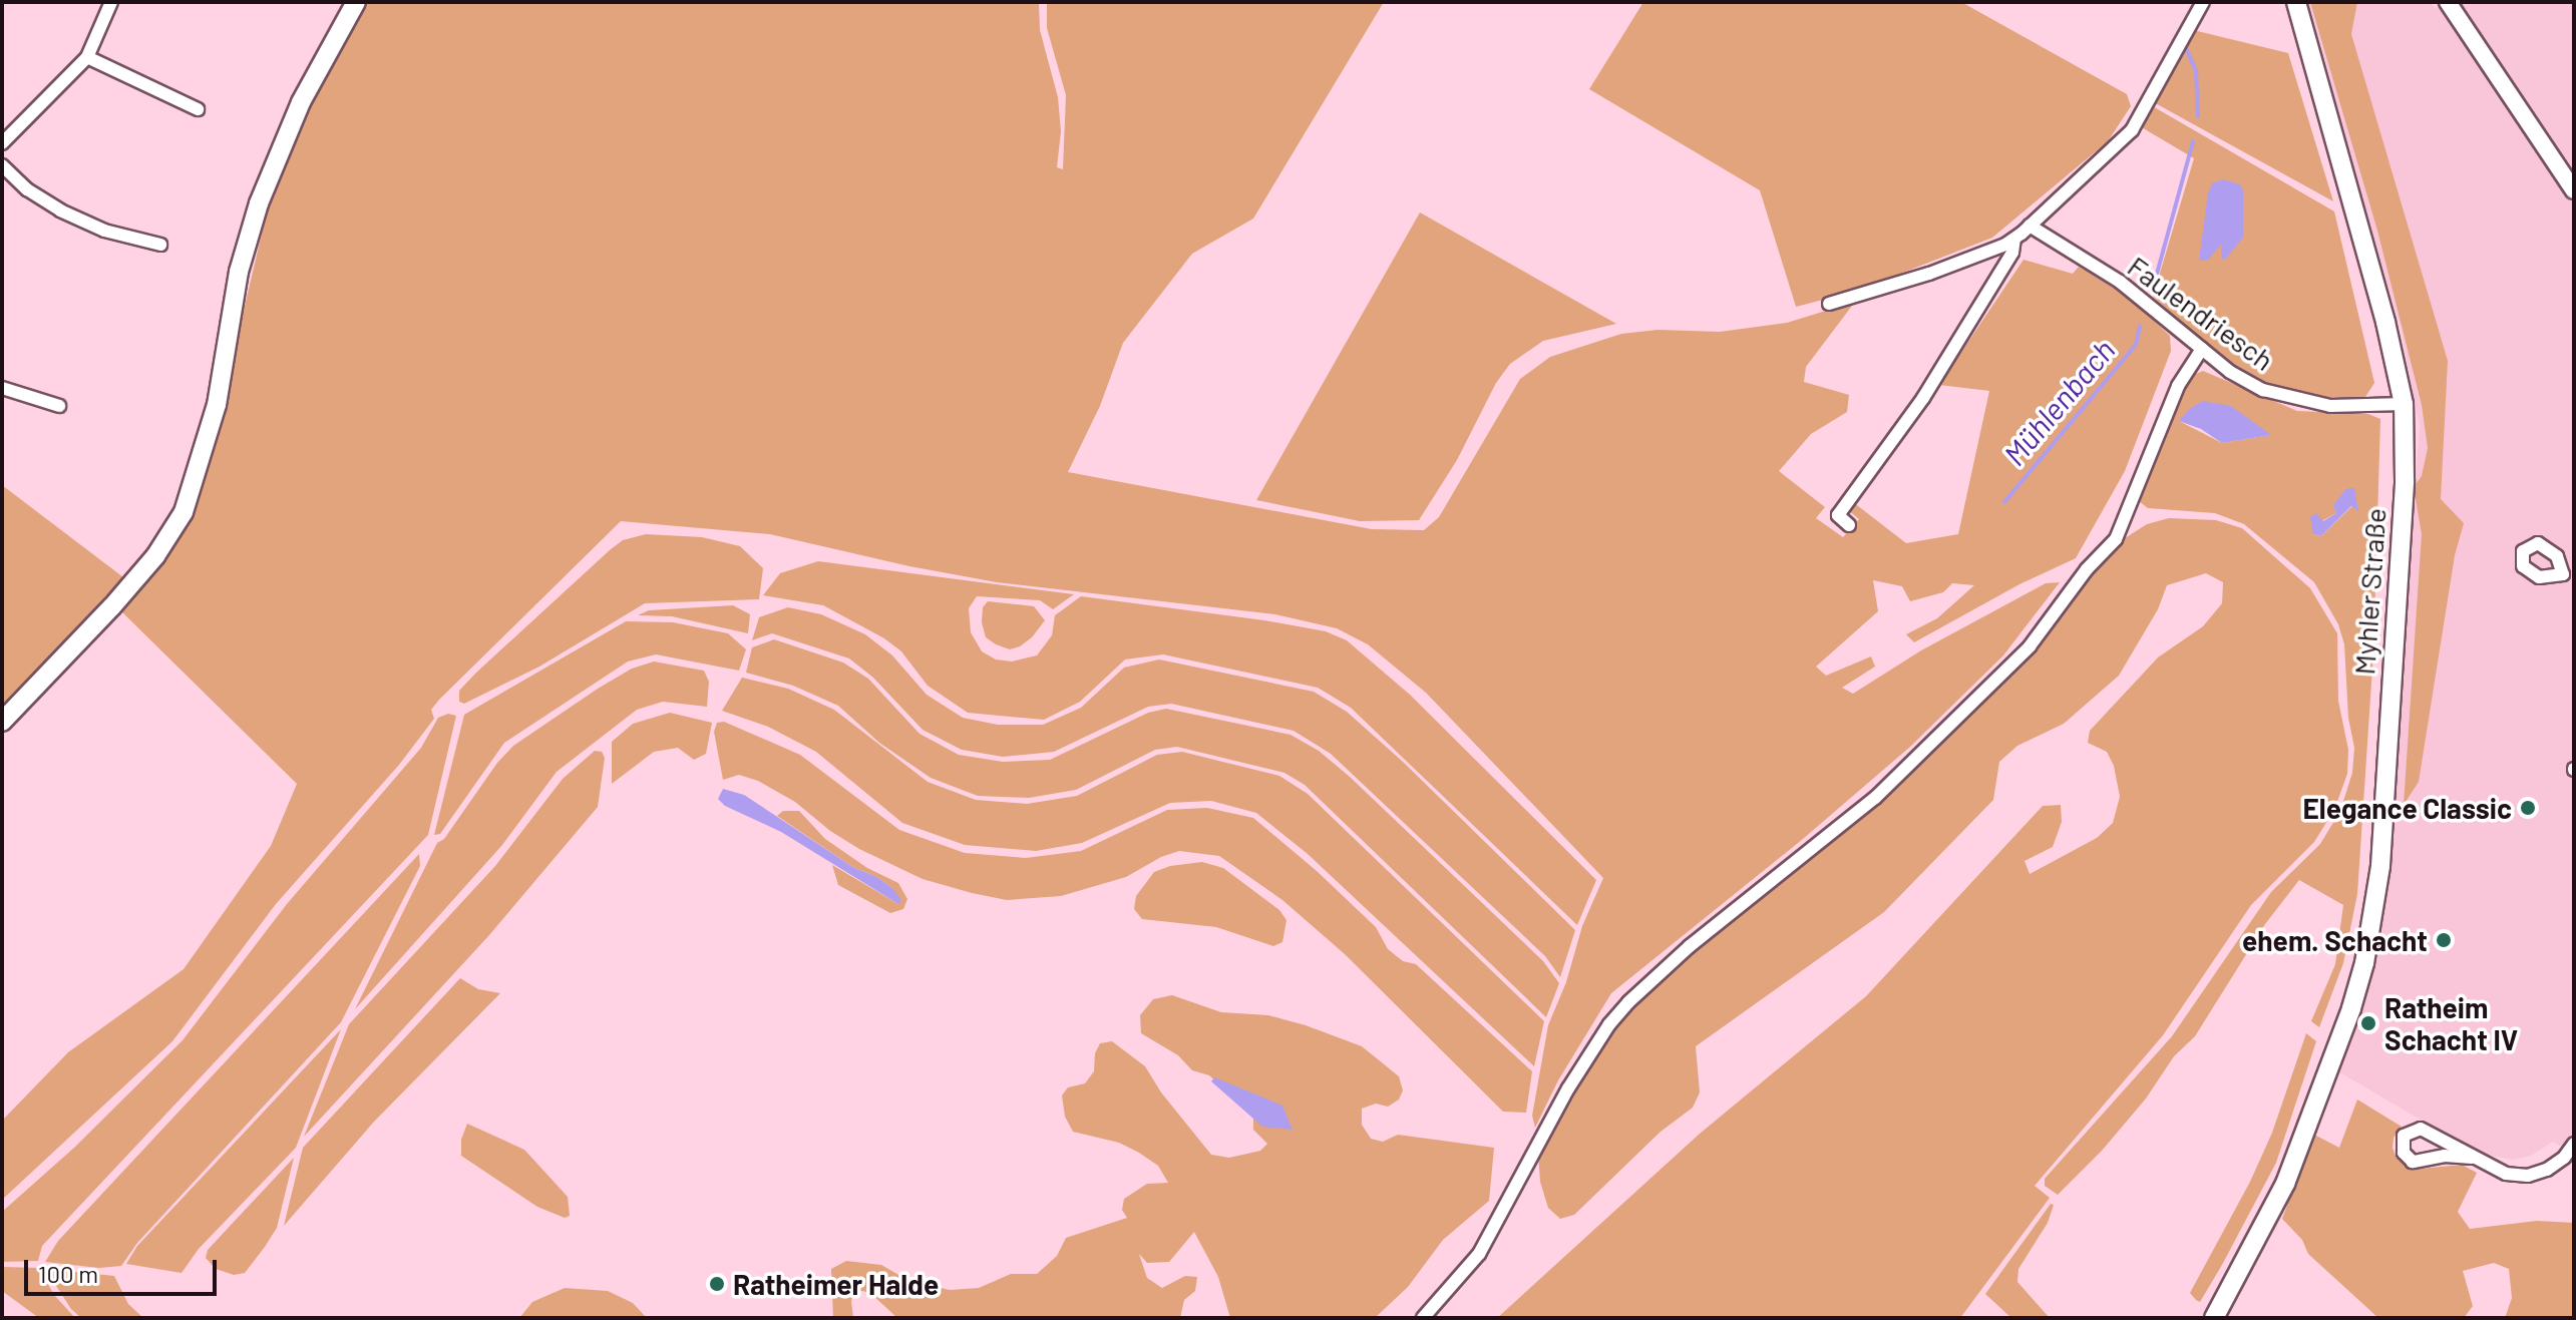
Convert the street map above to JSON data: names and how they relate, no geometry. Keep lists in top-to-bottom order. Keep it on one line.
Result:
{"streets":{"main road":["Myhler Straße"],"street":["Faulendriesch"]},"crossings":[["Faulendriesch","Myhler Straße"]],"water":["Mühlenbach"],"places":["Elegance Classic","ehem. Schacht","Ratheim Schacht IV","Ratheimer Halde"],"scale_bar":"100 m"}
